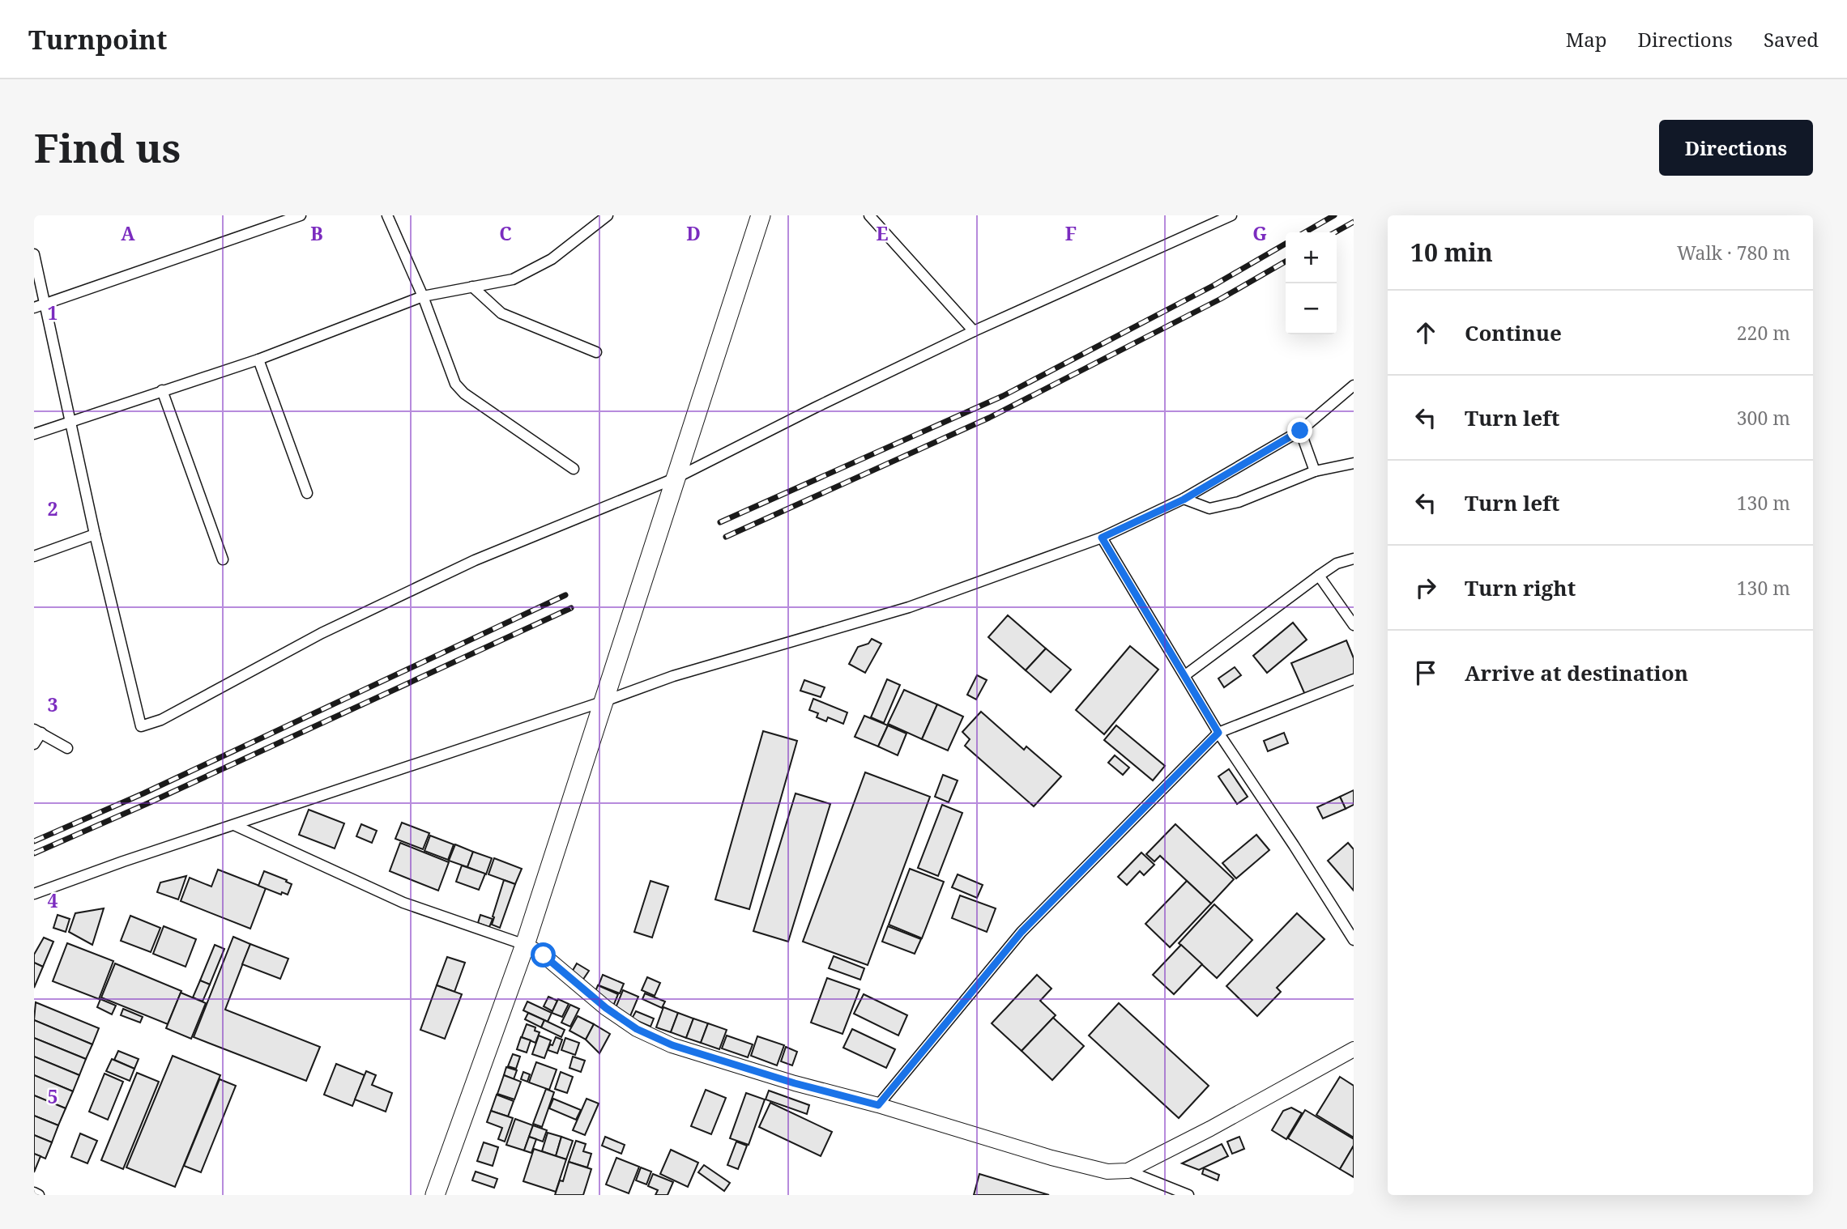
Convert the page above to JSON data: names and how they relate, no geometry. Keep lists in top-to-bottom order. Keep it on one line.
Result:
{"page":{"header":"Turnpoint","nav":["Map","Directions","Saved"],"buttons":"Directions","title":"Find us","heading":["10 min","Walk · 780 m"],"map_buttons":["+","−"],"list":[["Continue","220 m"],["Turn left","300 m"],["Turn left","130 m"],["Turn right","130 m"],"Arrive at destination"]},"grid":{"columns":["A","B","C","D","E","F","G"],"rows":["1","2","3","4","5"]}}
